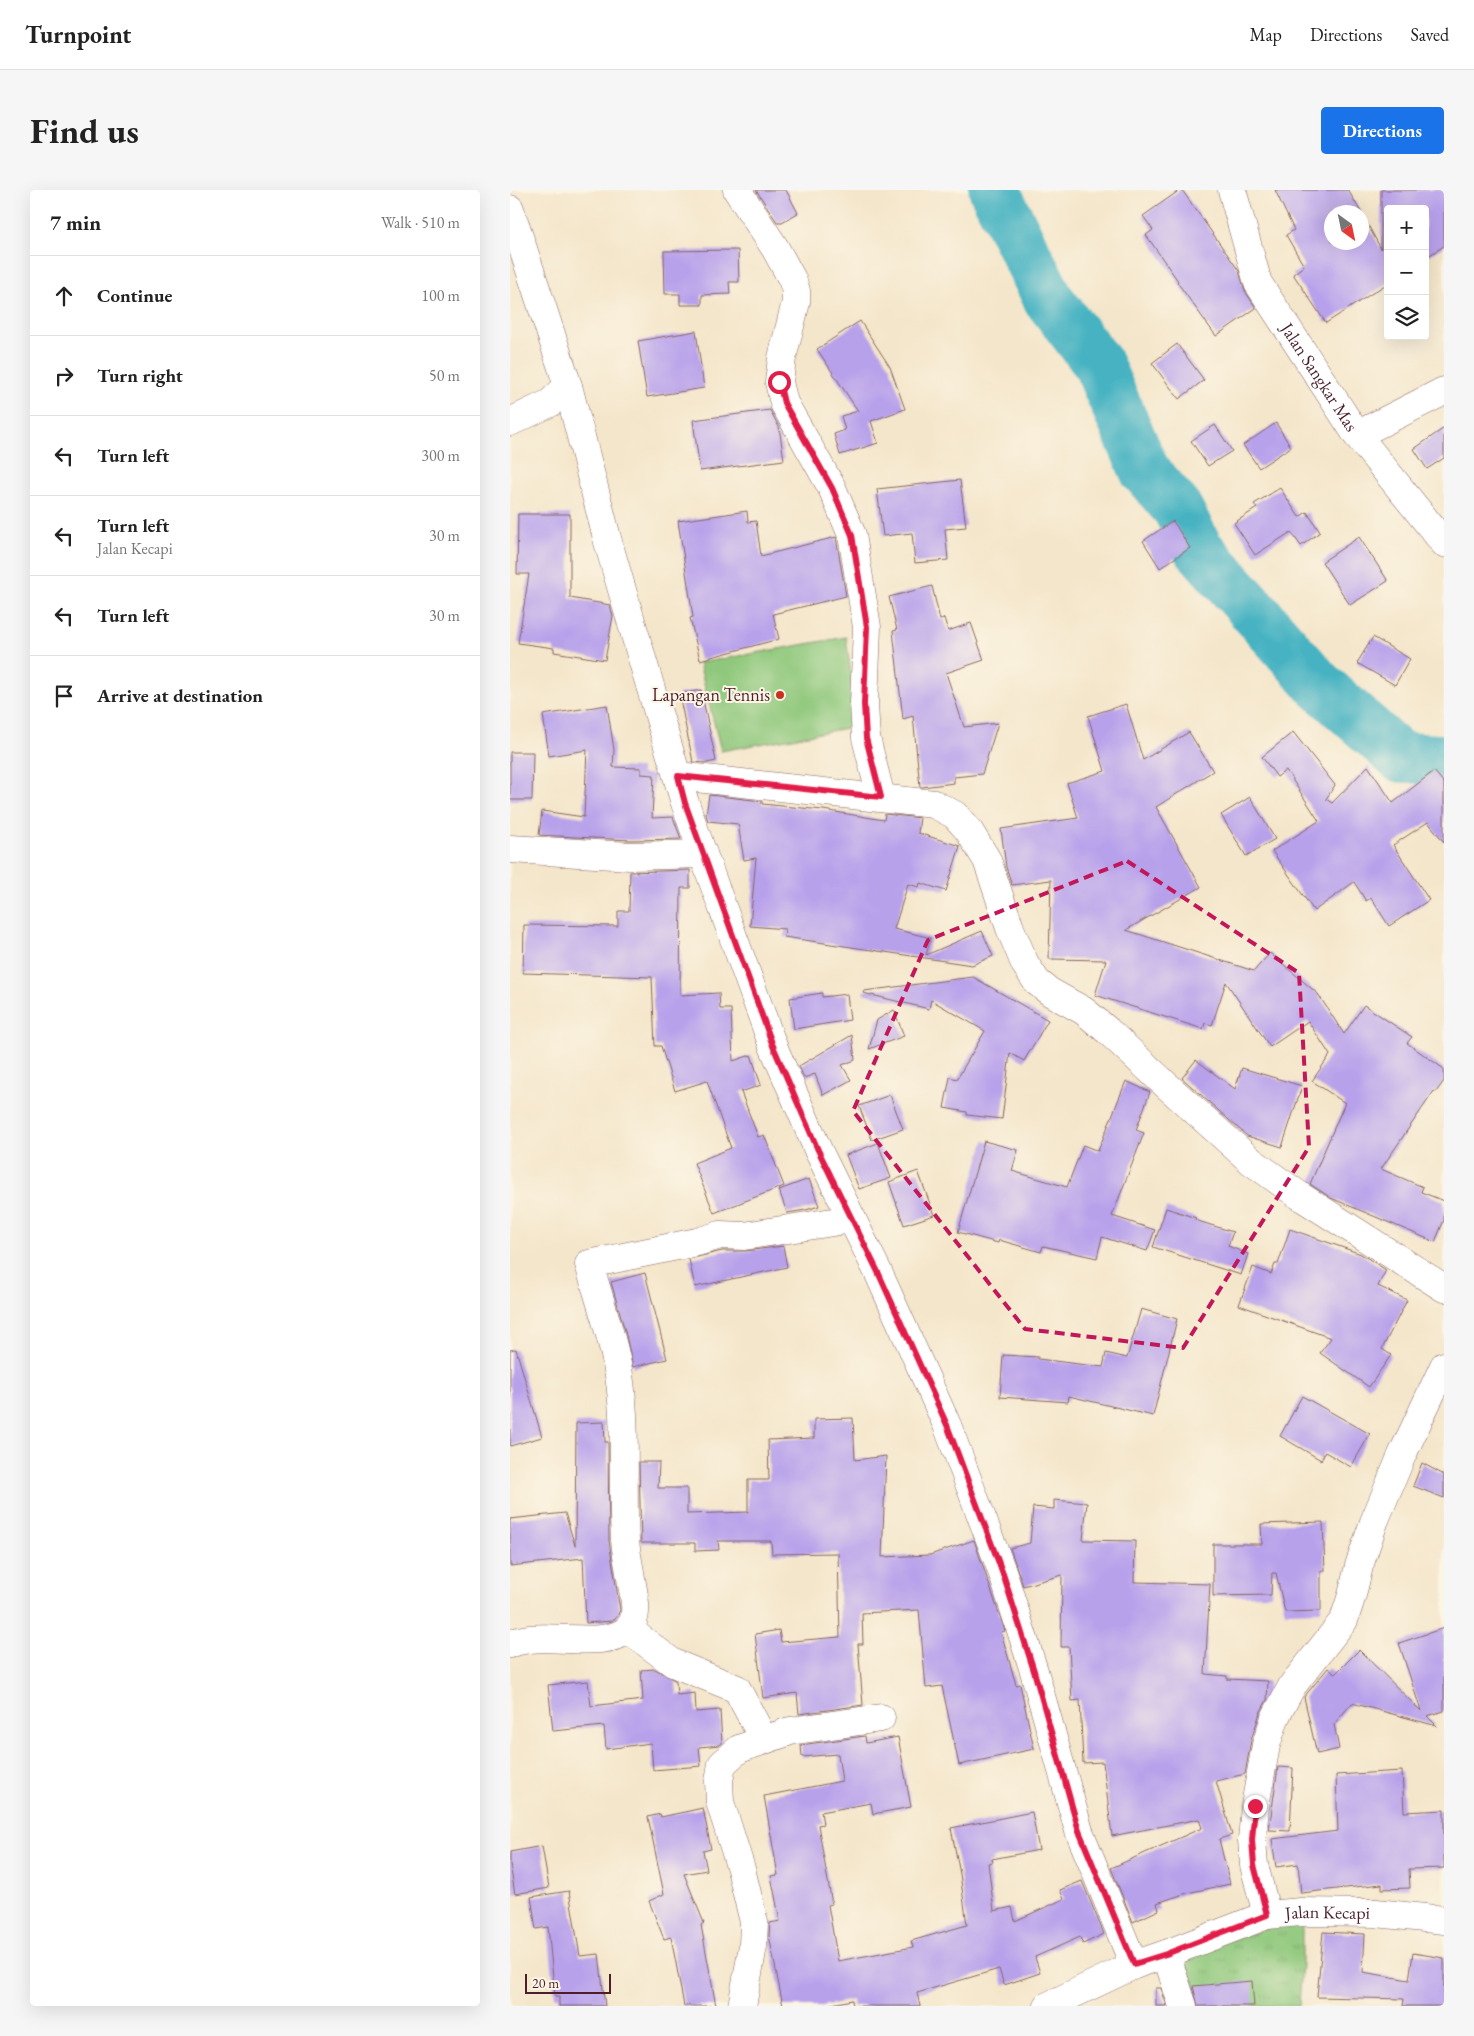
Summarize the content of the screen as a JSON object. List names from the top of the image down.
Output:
{
  "streets": {
    "street": ["Jalan Sangkar Mas", "Jalan Kecapi"]
  },
  "places": ["Lapangan Tennis"],
  "scale_bar": "20 m",
  "north": "bottom right",
  "page": {
    "header": "Turnpoint",
    "nav": ["Map", "Directions", "Saved"],
    "buttons": "Directions",
    "title": "Find us",
    "heading": ["7 min", "Walk · 510 m"],
    "map_buttons": ["+", "−"],
    "list": [
      ["Continue", "100 m"],
      ["Turn right", "50 m"],
      ["Turn left", "300 m"],
      ["Turn left", "Jalan Kecapi", "30 m"],
      ["Turn left", "30 m"],
      "Arrive at destination"
    ],
    "scale": "20 m"
  }
}
